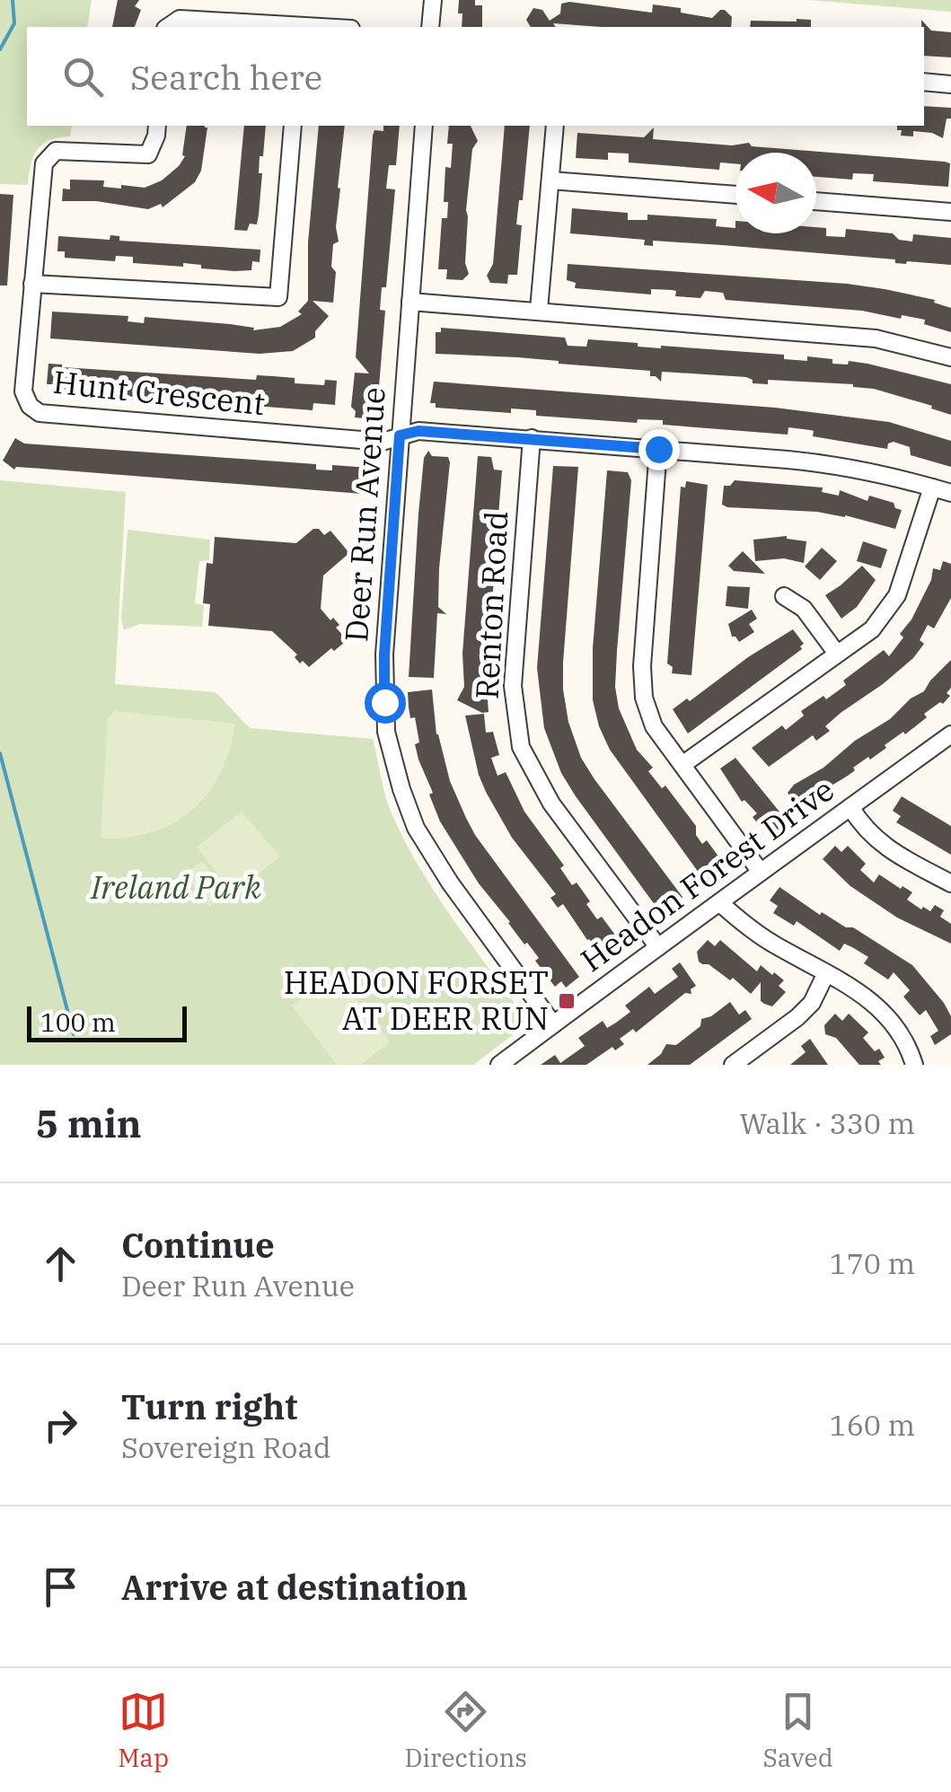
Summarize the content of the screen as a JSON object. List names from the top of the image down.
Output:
{
  "streets": {
    "street": [
      "Hunt Crescent",
      "Deer Run Avenue",
      "Renton Road",
      "Headon Forest Drive"
    ]
  },
  "crossings": [
    ["Hunt Crescent", "Deer Run Avenue"],
    ["Hunt Crescent", "Renton Road"],
    ["Deer Run Avenue", "Headon Forest Drive"],
    ["Renton Road", "Headon Forest Drive"]
  ],
  "parks": ["Ireland Park"],
  "places": {
    "transit": ["HEADON FORSET AT DEER RUN"]
  },
  "scale_bar": "100 m",
  "north": "left",
  "page": {
    "search": "Search here",
    "scale": "100 m",
    "heading": ["5 min", "Walk · 330 m"],
    "list": [
      ["Continue", "Deer Run Avenue", "170 m"],
      ["Turn right", "Sovereign Road", "160 m"],
      "Arrive at destination"
    ],
    "nav": ["Map", "Directions", "Saved"]
  }
}
